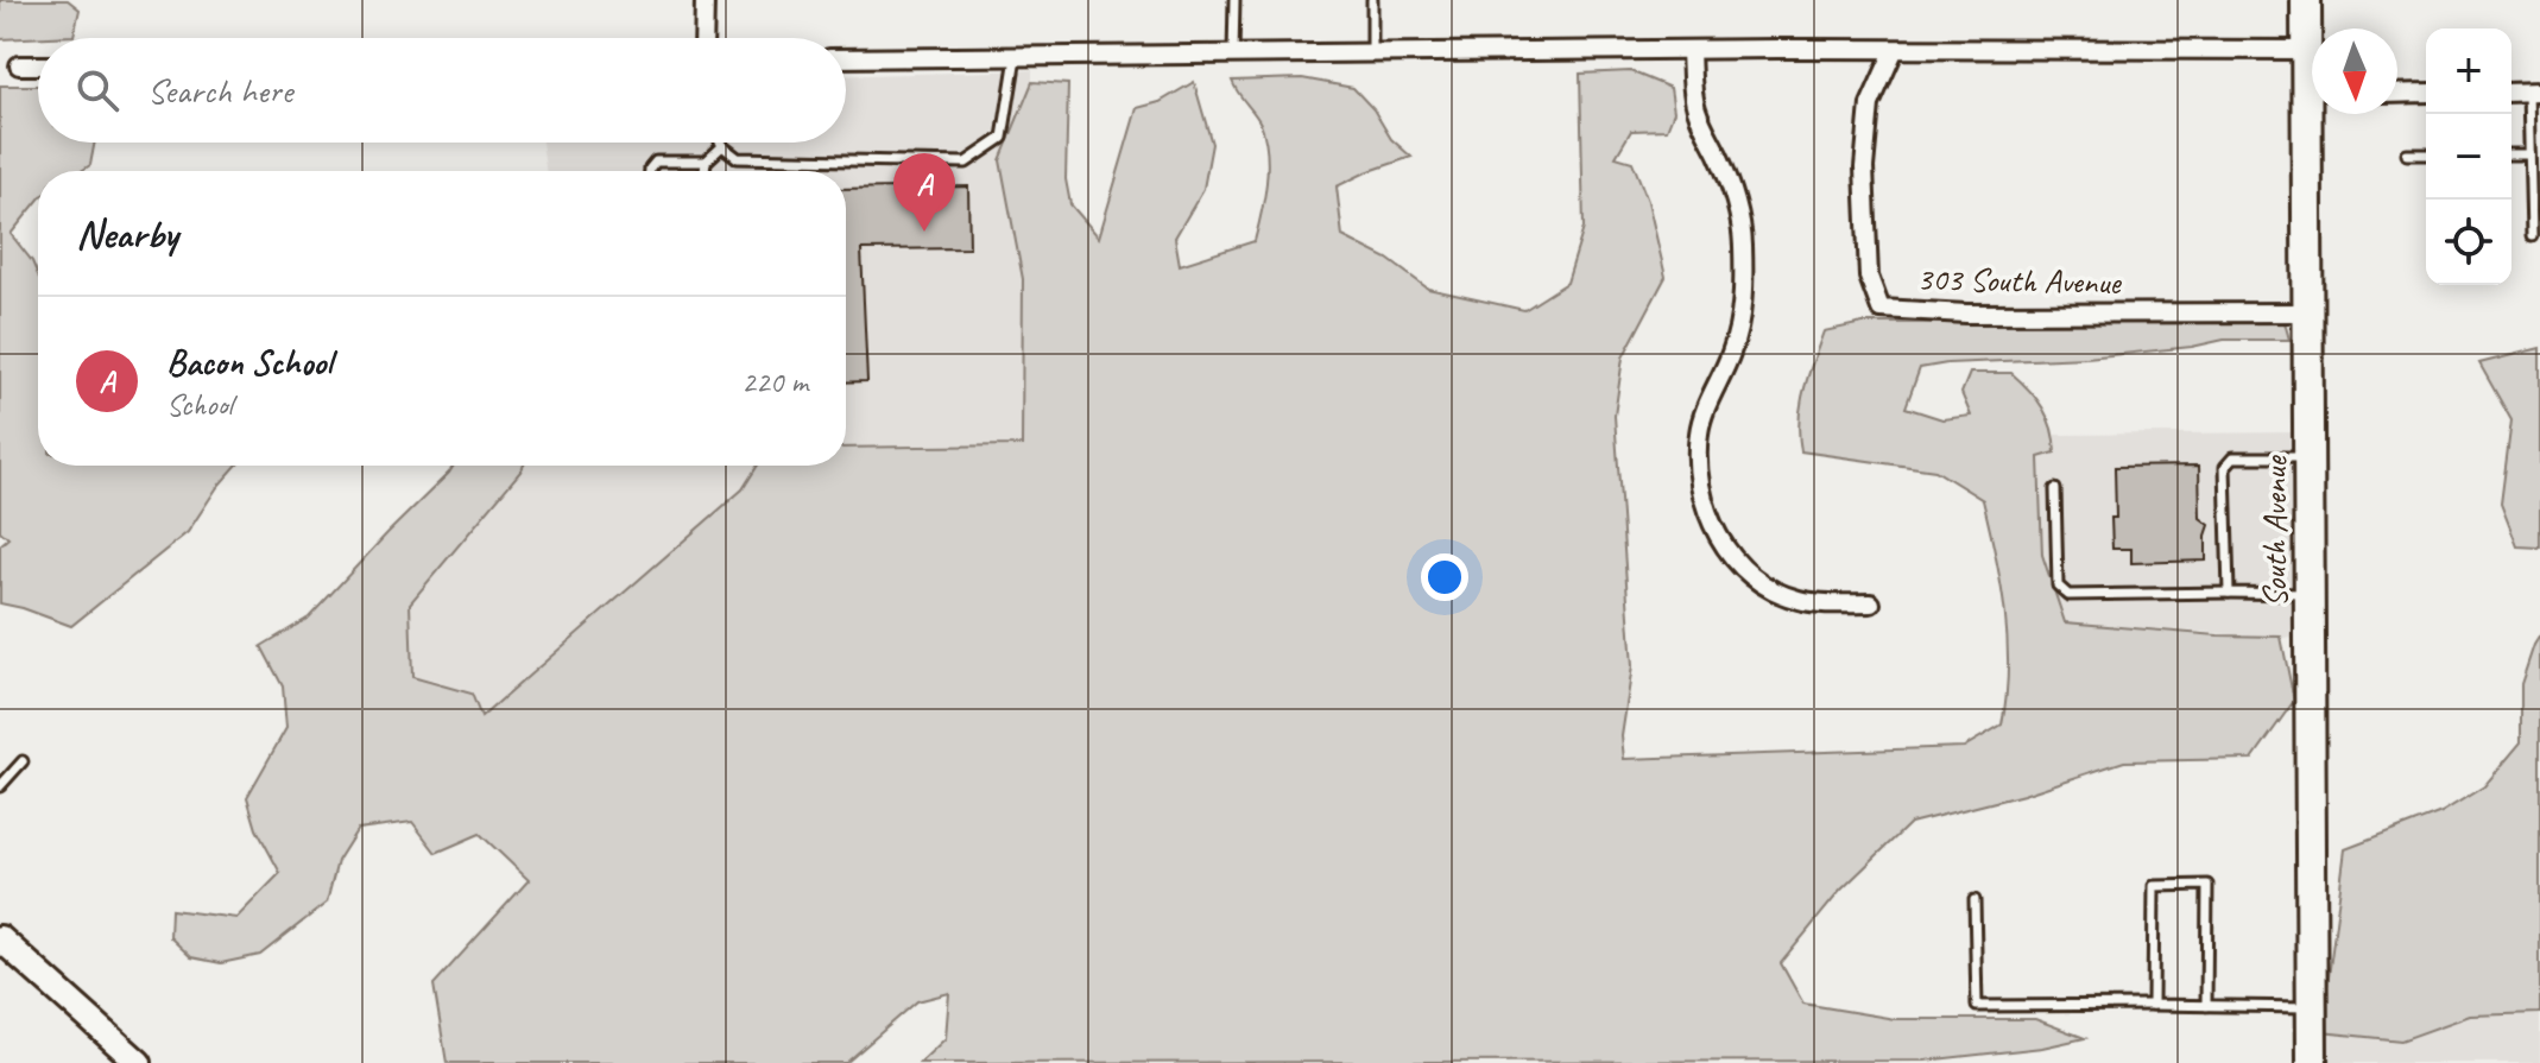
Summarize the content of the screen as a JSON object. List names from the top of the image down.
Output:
{
  "streets": {
    "main road": ["South Avenue"],
    "street": ["303 South Avenue"]
  },
  "crossings": [
    ["303 South Avenue", "South Avenue"]
  ],
  "north": "bottom",
  "page": {
    "map_buttons": ["+", "−"],
    "search": "Search here",
    "pins": "A",
    "heading": "Nearby",
    "list": [
      {
        "mark": "A",
        "name": "Bacon School",
        "note": "School",
        "value": "220 m"
      }
    ]
  }
}
